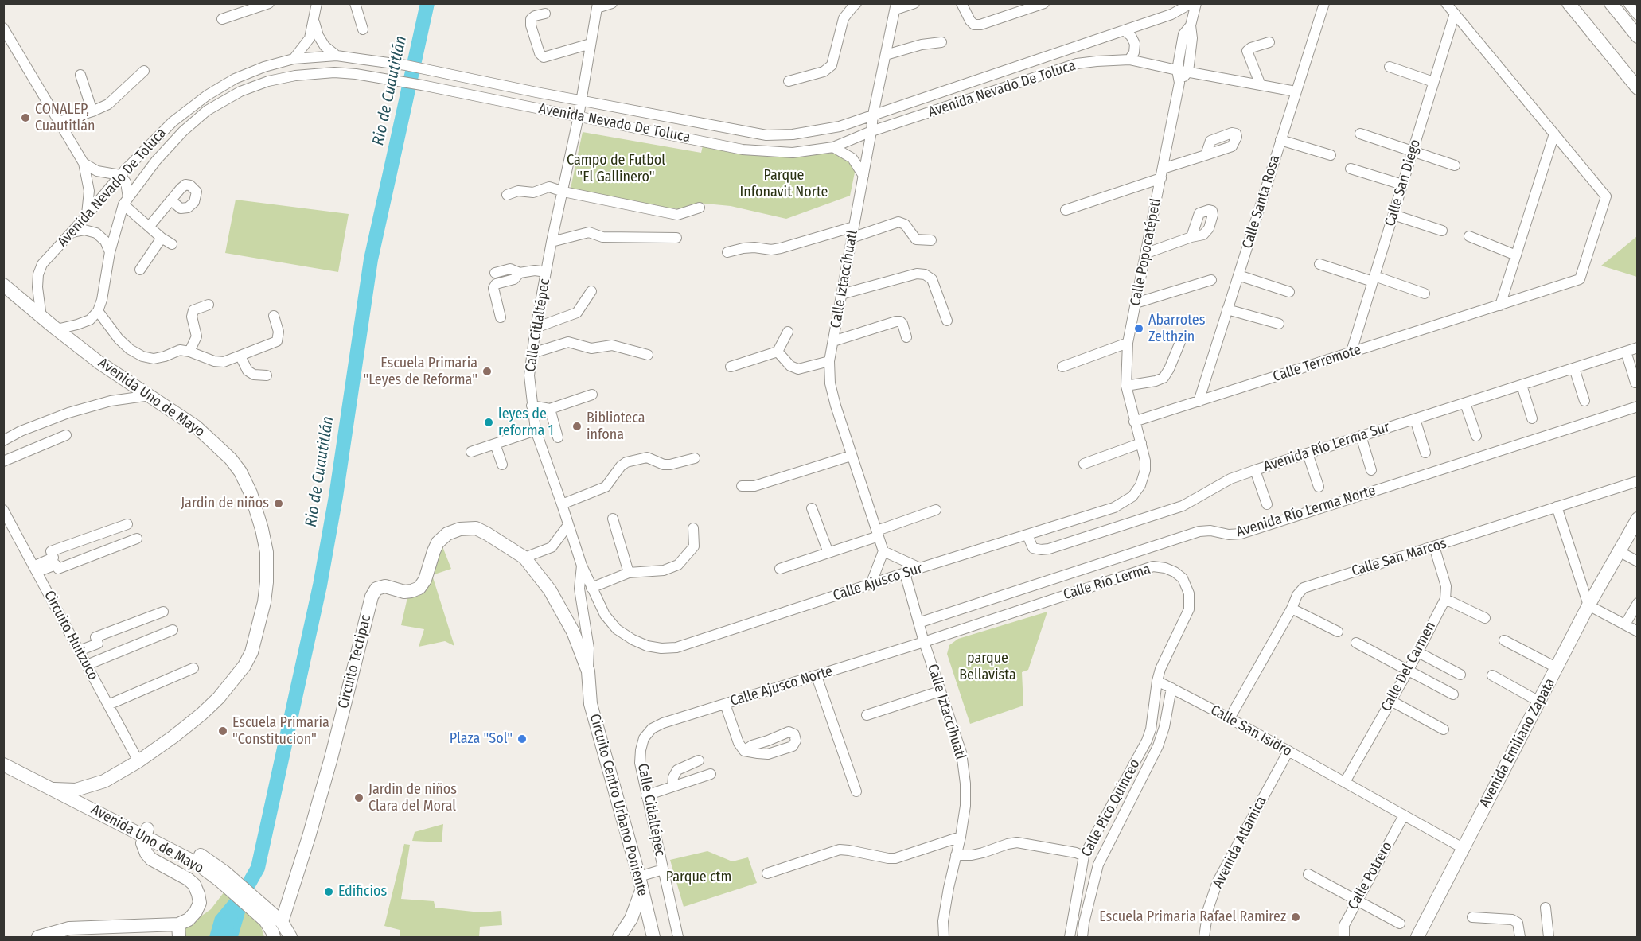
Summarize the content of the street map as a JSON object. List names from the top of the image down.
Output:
{
  "streets": {
    "street": [
      "Avenida Nevado De Toluca",
      "Calle San Diego",
      "Calle Santa Rosa",
      "Calle Popocatépetl",
      "Calle Iztaccíhuatl",
      "Calle Citlaltépec",
      "Calle Terremote",
      "Avenida Uno de Mayo",
      "Avenida Río Lerma Sur",
      "Avenida Río Lerma Norte",
      "Calle San Marcos",
      "Calle Ajusco Sur",
      "Calle Río Lerma",
      "Circuito Huitzuco",
      "Circuito Tectipac",
      "Calle Del Carmen",
      "Calle Ajusco Norte",
      "Calle San Isidro",
      "Avenida Emiliano Zapata",
      "Circuito Centro Urbano Poniente",
      "Calle Pico Quinceo",
      "Avenida Atlamica",
      "Calle Potrero"
    ]
  },
  "crossings": [
    ["Avenida Nevado De Toluca", "Calle Santa Rosa"],
    ["Avenida Nevado De Toluca", "Calle Popocatépetl"],
    ["Avenida Nevado De Toluca", "Calle Iztaccíhuatl"],
    ["Avenida Nevado De Toluca", "Calle Citlaltépec"],
    ["Avenida Nevado De Toluca", "Avenida Uno de Mayo"],
    ["Calle San Diego", "Calle Terremote"],
    ["Calle Santa Rosa", "Calle Terremote"],
    ["Calle Popocatépetl", "Calle Terremote"],
    ["Calle Popocatépetl", "Calle Ajusco Sur"],
    ["Calle Iztaccíhuatl", "Avenida Río Lerma Norte"],
    ["Calle Iztaccíhuatl", "Calle Ajusco Sur"],
    ["Calle Iztaccíhuatl", "Calle Río Lerma"],
    ["Calle Iztaccíhuatl", "Calle Ajusco Norte"],
    ["Calle Citlaltépec", "Calle Ajusco Sur"],
    ["Calle Citlaltépec", "Calle Ajusco Norte"],
    ["Calle Citlaltépec", "Circuito Centro Urbano Poniente"],
    ["Calle Terremote", "Calle Ajusco Sur"],
    ["Avenida Uno de Mayo", "Circuito Huitzuco"],
    ["Avenida Río Lerma Sur", "Calle Ajusco Sur"],
    ["Calle San Marcos", "Calle San Isidro"],
    ["Calle Río Lerma", "Calle Ajusco Norte"],
    ["Calle Río Lerma", "Calle San Isidro"],
    ["Calle Río Lerma", "Calle Pico Quinceo"],
    ["Circuito Tectipac", "Circuito Centro Urbano Poniente"],
    ["Calle Del Carmen", "Calle San Isidro"],
    ["Calle San Isidro", "Calle Pico Quinceo"],
    ["Calle San Isidro", "Avenida Atlamica"]
  ],
  "water": ["Rio de Cuautitlán"],
  "parks": [
    "Campo de Futbol \"El Gallinero\"",
    "Parque Infonavit Norte",
    "parque Bellavista",
    "Parque ctm"
  ],
  "places": [
    "CONALEP, Cuautitlán",
    "Abarrotes Zelthzin",
    "Escuela Primaria \"Leyes de Reforma\"",
    "leyes de reforma 1",
    "Biblioteca infona",
    "Jardin de niños",
    "Escuela Primaria \"Constitucion\"",
    "Plaza \"Sol\"",
    "Jardin de niños Clara del Moral",
    "Edificios",
    "Escuela Primaria Rafael Ramirez"
  ]
}
